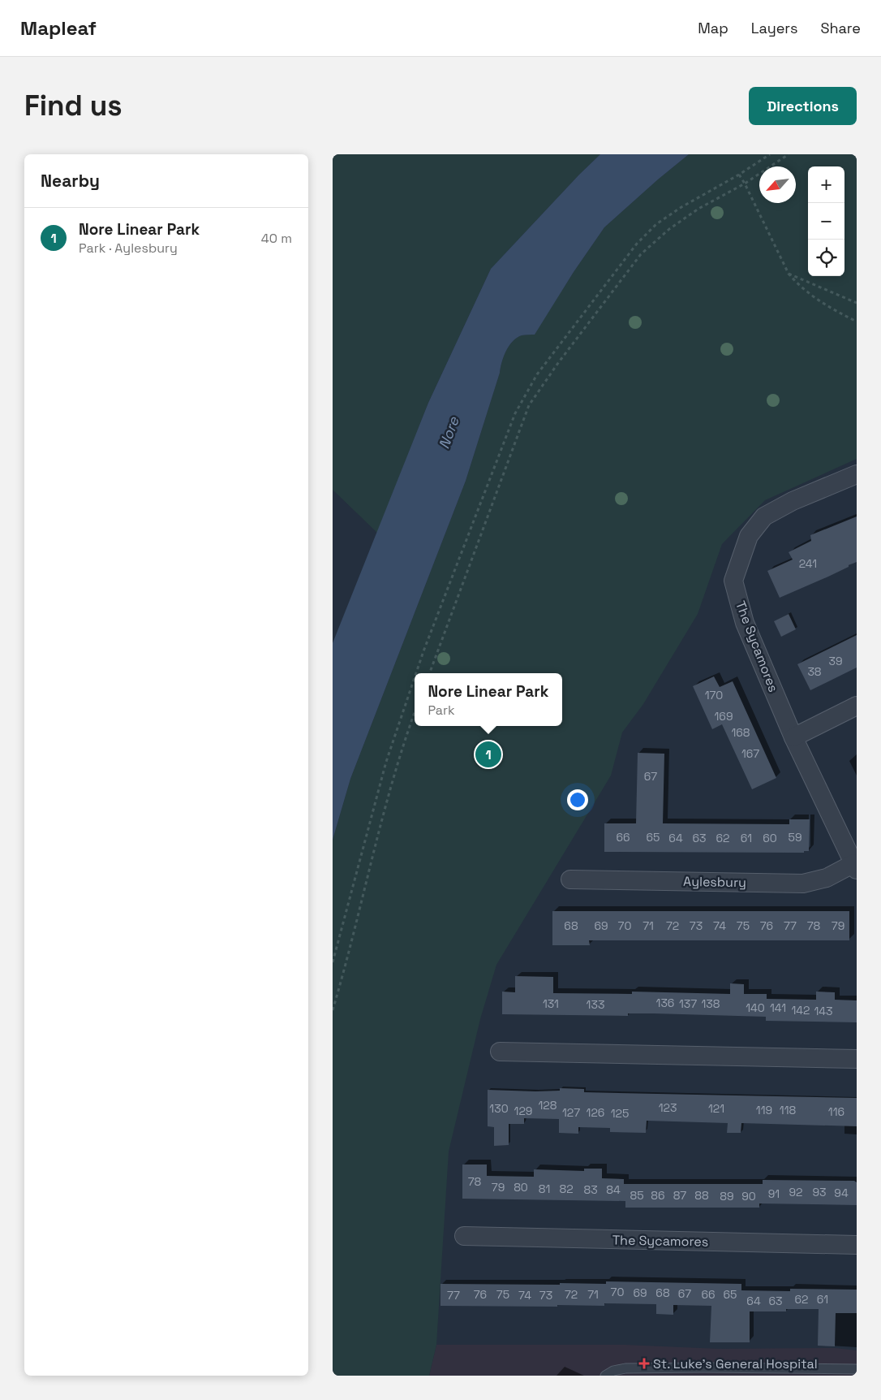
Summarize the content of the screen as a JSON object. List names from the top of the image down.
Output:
{
  "streets": {
    "street": ["The Sycamores", "Aylesbury"]
  },
  "crossings": [
    ["The Sycamores", "Aylesbury"]
  ],
  "water": ["Nore"],
  "places": {
    "health": ["St. Luke's General Hospital"]
  },
  "house_numbers": [
    "241",
    "39",
    "38",
    "170",
    "169",
    "168",
    "167",
    "67",
    "66",
    "65",
    "59",
    "64",
    "63",
    "62",
    "61",
    "60",
    "68",
    "69",
    "70",
    "71",
    "72",
    "73",
    "74",
    "75",
    "76",
    "77",
    "78",
    "79",
    "136",
    "131",
    "137",
    "138",
    "133",
    "140",
    "141",
    "142",
    "143",
    "128",
    "123",
    "130",
    "121",
    "119",
    "118",
    "129",
    "116",
    "127",
    "126",
    "125",
    "78",
    "79",
    "80",
    "81",
    "82",
    "83",
    "84",
    "92",
    "93",
    "94",
    "91",
    "85",
    "86",
    "87",
    "88",
    "89",
    "90",
    "70",
    "69",
    "68",
    "67",
    "76",
    "75",
    "72",
    "71",
    "66",
    "65",
    "77",
    "74",
    "73",
    "62",
    "61",
    "64",
    "63"
  ],
  "north": "bottom left",
  "page": {
    "header": "Mapleaf",
    "nav": ["Map", "Layers", "Share"],
    "buttons": "Directions",
    "title": "Find us",
    "heading": "Nearby",
    "map_buttons": ["+", "−"],
    "list": [
      {
        "mark": "1",
        "name": "Nore Linear Park",
        "note": "Park · Aylesbury",
        "value": "40 m"
      }
    ],
    "popup": ["Nore Linear Park", "Park"],
    "pins": "1"
  }
}
